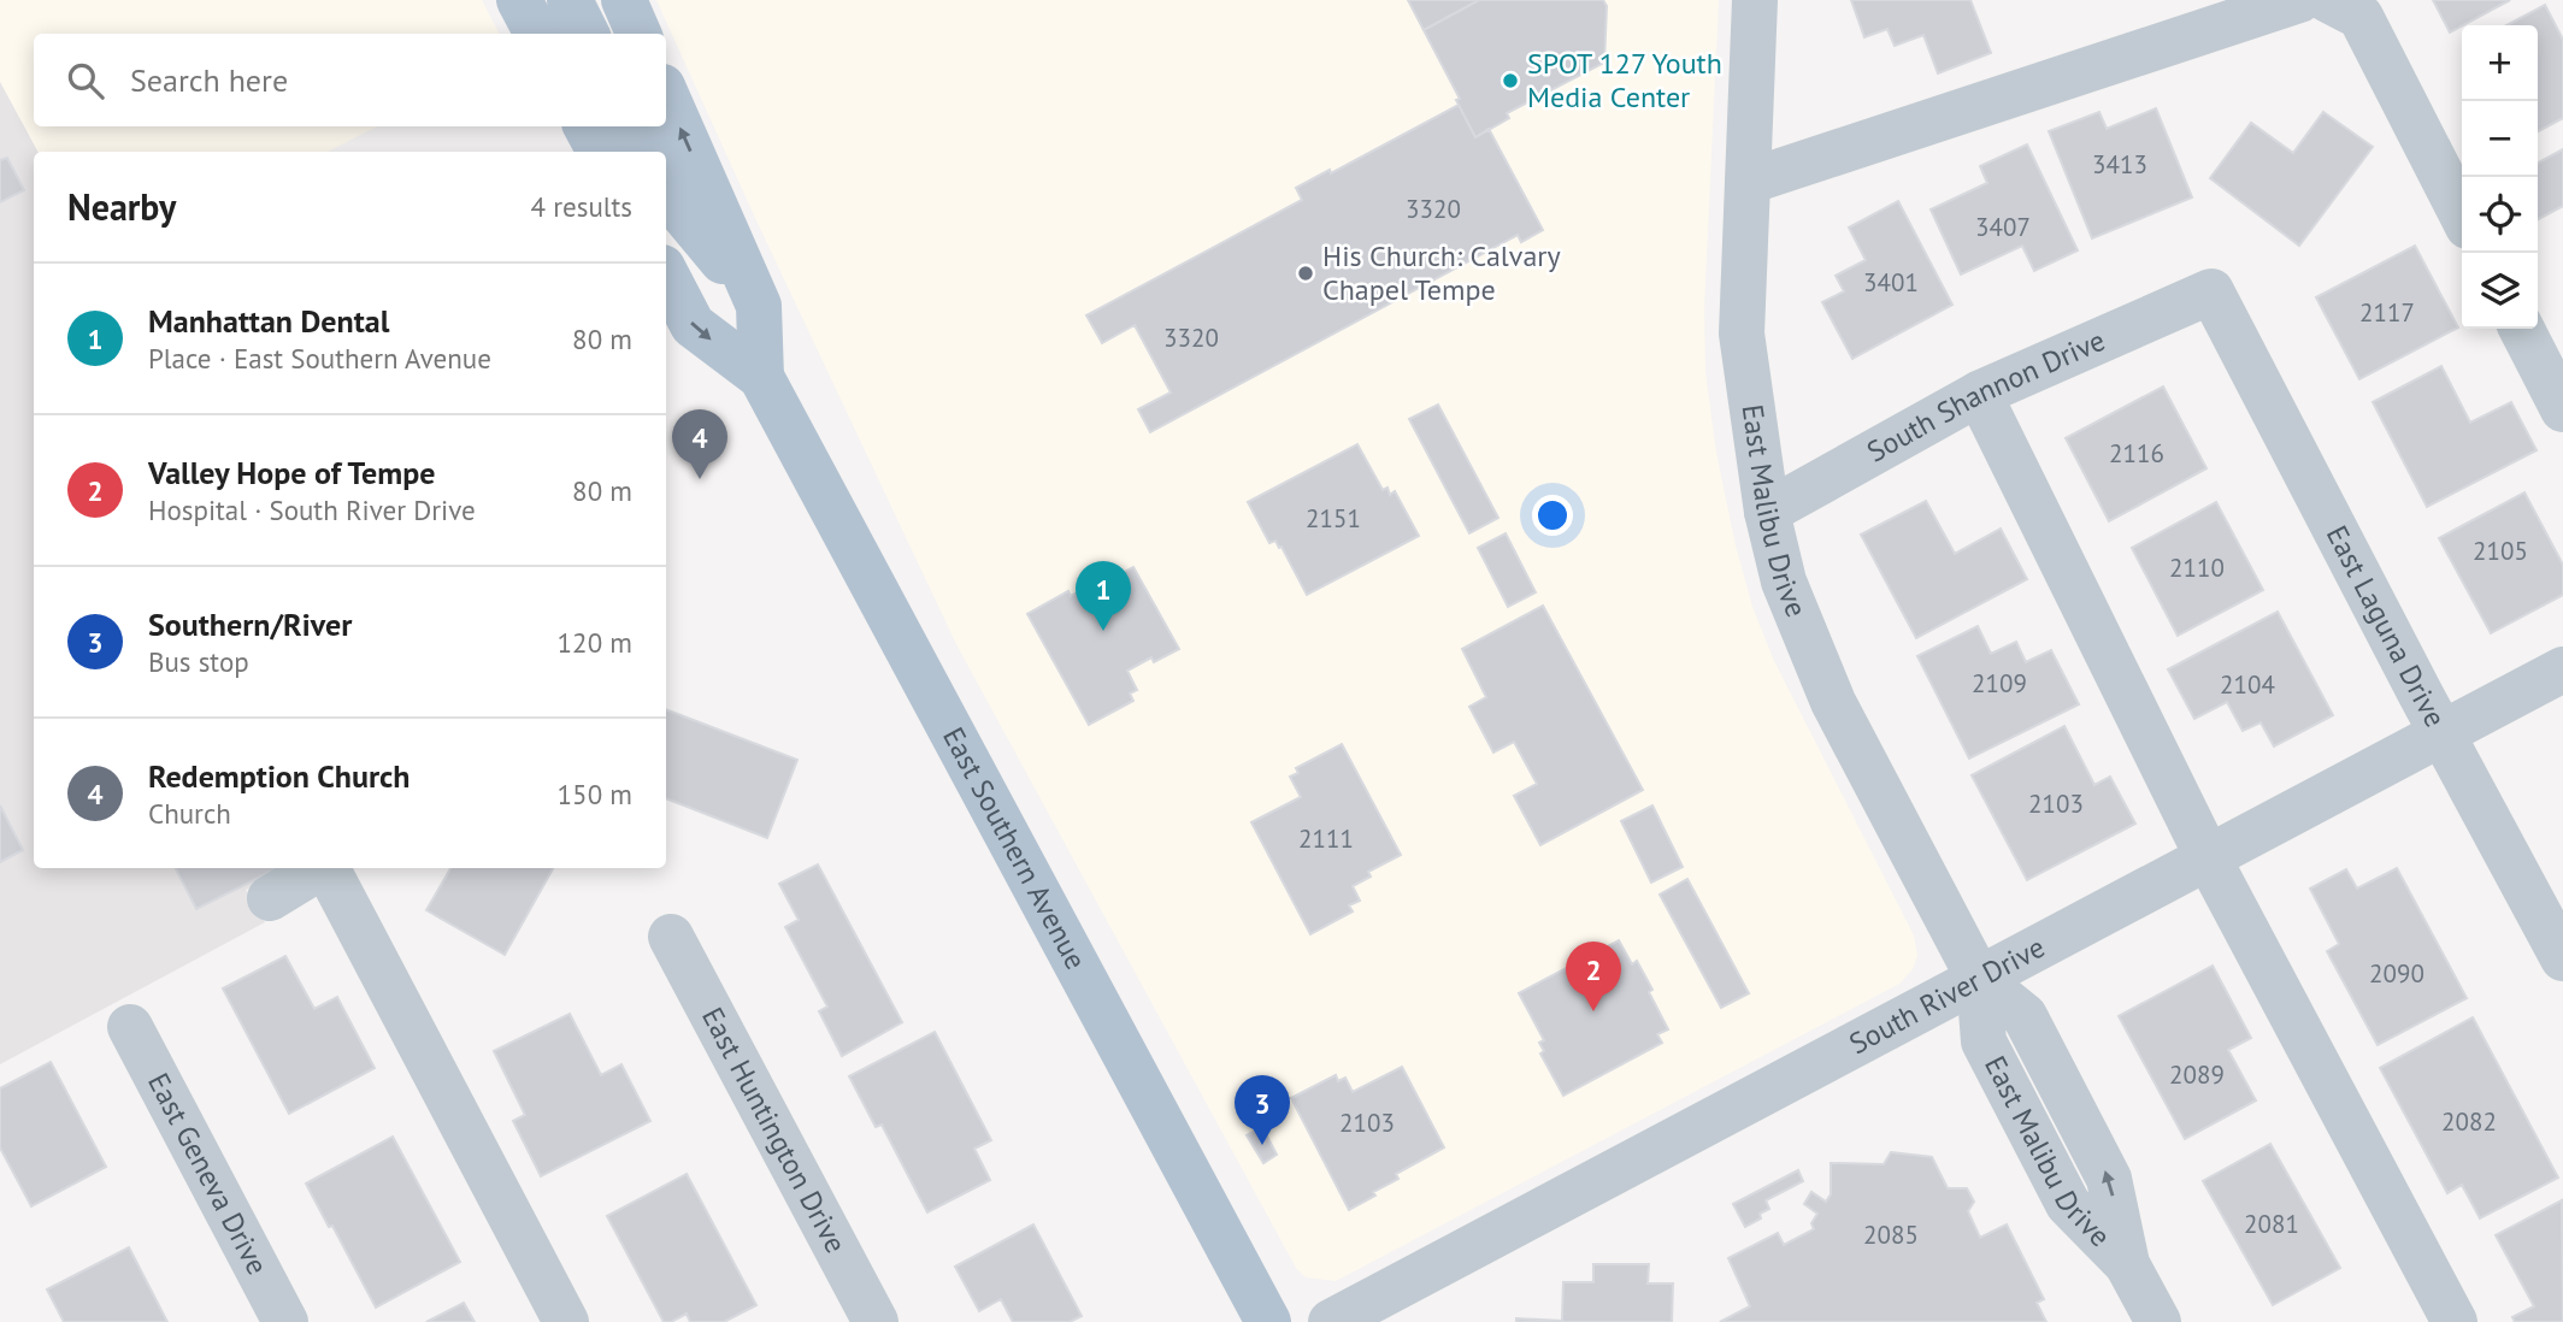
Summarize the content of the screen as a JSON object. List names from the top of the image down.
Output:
{
  "streets": {
    "main road": ["East Southern Avenue"],
    "street": [
      "South Shannon Drive",
      "East Malibu Drive",
      "East Laguna Drive",
      "South River Drive",
      "East Huntington Drive",
      "East Geneva Drive"
    ]
  },
  "crossings": [
    ["South Shannon Drive", "East Malibu Drive"],
    ["South Shannon Drive", "East Laguna Drive"],
    ["East Malibu Drive", "South River Drive"],
    ["East Laguna Drive", "South River Drive"]
  ],
  "places": ["SPOT 127 Youth Media Center", "His Church: Calvary Chapel Tempe"],
  "house_numbers": [
    "3413",
    "3320",
    "3407",
    "3401",
    "2117",
    "3320",
    "2116",
    "2151",
    "2105",
    "2110",
    "2109",
    "2104",
    "2103",
    "2111",
    "2090",
    "2089",
    "2082",
    "2103",
    "2081",
    "2085"
  ],
  "page": {
    "map_buttons": ["+", "−"],
    "search": "Search here",
    "heading": ["Nearby", "4 results"],
    "list": [
      {
        "mark": "1",
        "name": "Manhattan Dental",
        "note": "Place · East Southern Avenue",
        "value": "80 m"
      },
      {
        "mark": "2",
        "name": "Valley Hope of Tempe",
        "note": "Hospital · South River Drive",
        "value": "80 m"
      },
      {
        "mark": "3",
        "name": "Southern/River",
        "note": "Bus stop",
        "value": "120 m"
      },
      {
        "mark": "4",
        "name": "Redemption Church",
        "note": "Church",
        "value": "150 m"
      }
    ],
    "pins": [
      "4",
      "1",
      "2",
      "3"
    ]
  }
}
